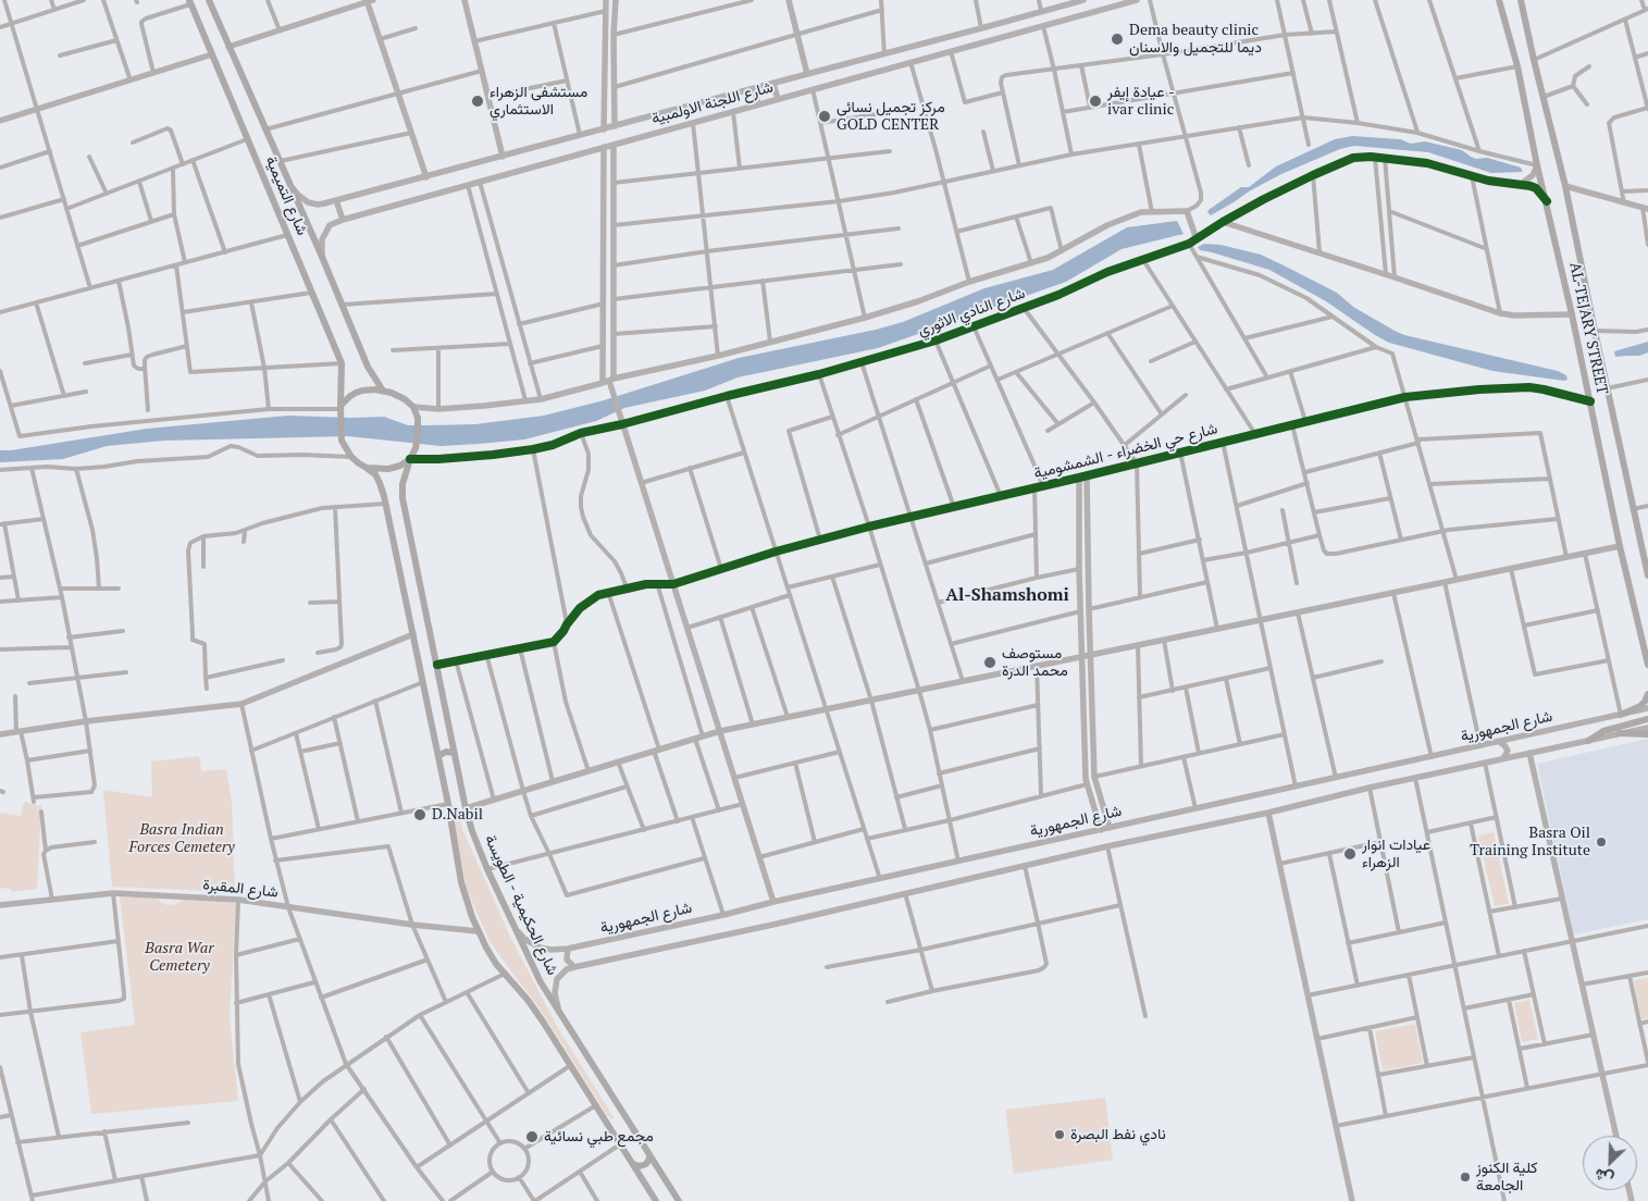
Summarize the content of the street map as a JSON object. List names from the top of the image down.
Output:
{
  "streets": {
    "main road": ["شارع التميمية", "AL-TEJARY STREET", "شارع الحكيمية - الطويسة"],
    "street": [
      "شارع اللجنة الاولمبية",
      "شارع النادي الاثوري",
      "شارع حي الخضراء - الشمشومية",
      "شارع الجمهورية",
      "شارع المقبرة"
    ]
  },
  "crossings": [
    ["شارع اللجنة الاولمبية", "شارع التميمية"],
    ["شارع التميمية", "شارع النادي الاثوري"],
    ["شارع التميمية", "شارع الحكيمية - الطويسة"],
    ["شارع النادي الاثوري", "AL-TEJARY STREET"],
    ["شارع النادي الاثوري", "شارع الحكيمية - الطويسة"],
    ["AL-TEJARY STREET", "شارع حي الخضراء - الشمشومية"],
    ["شارع الجمهورية", "شارع الحكيمية - الطويسة"]
  ],
  "districts": ["Al-Shamshomi"],
  "parks": ["Basra Indian Forces Cemetery", "Basra War Cemetery"],
  "places": [
    "Dema beauty clinic ديما للتجميل والاسنان",
    "مستشفى الزهراء الاستثماري",
    "عيادة إيفر - ivar clinic",
    "مركز تجميل نسائي GOLD CENTER",
    "مستوصف محمد الدرة",
    "D.Nabil",
    "Basra Oil Training Institute",
    "عيادات انوار الزهراء",
    "نادي نفط البصرة",
    "مجمع طبي نسائية",
    "كلية الكنوز الجامعة"
  ],
  "north": "bottom left"
}
